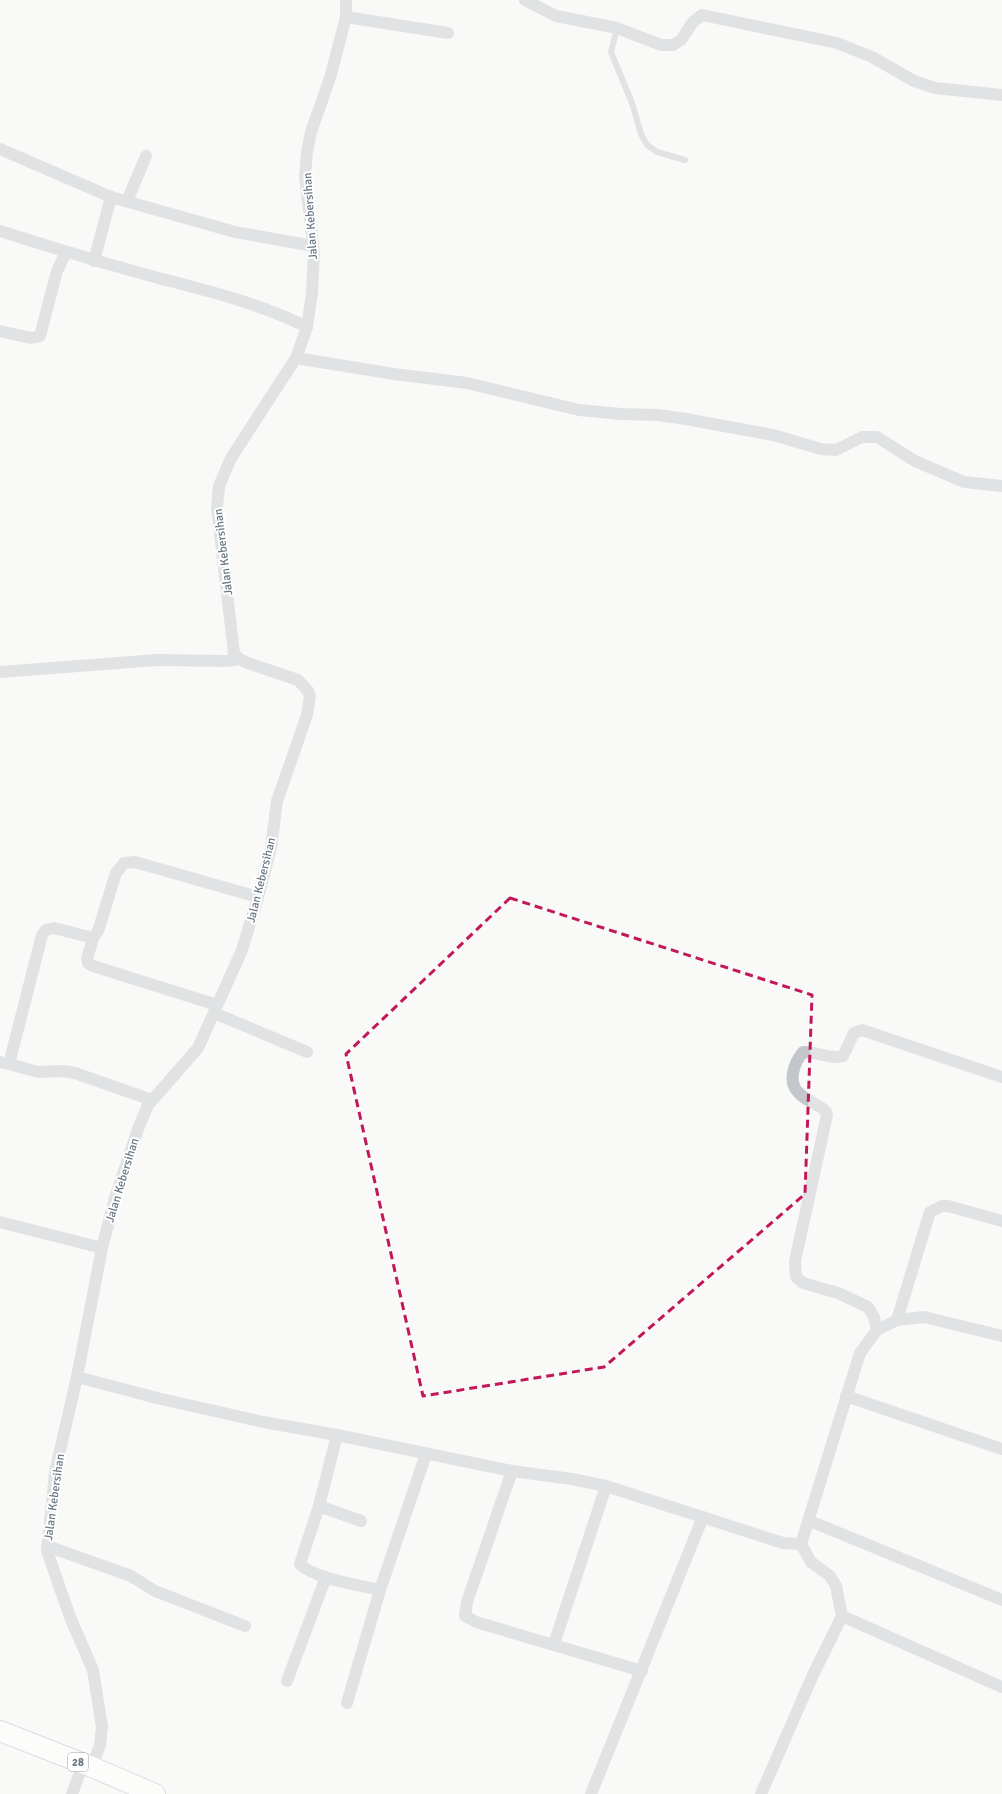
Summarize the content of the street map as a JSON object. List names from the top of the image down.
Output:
{
  "streets": {
    "highway": ["28"],
    "street": ["Jalan Kebersihan"]
  },
  "crossings": [
    ["Jalan Kebersihan", "28"]
  ]
}
